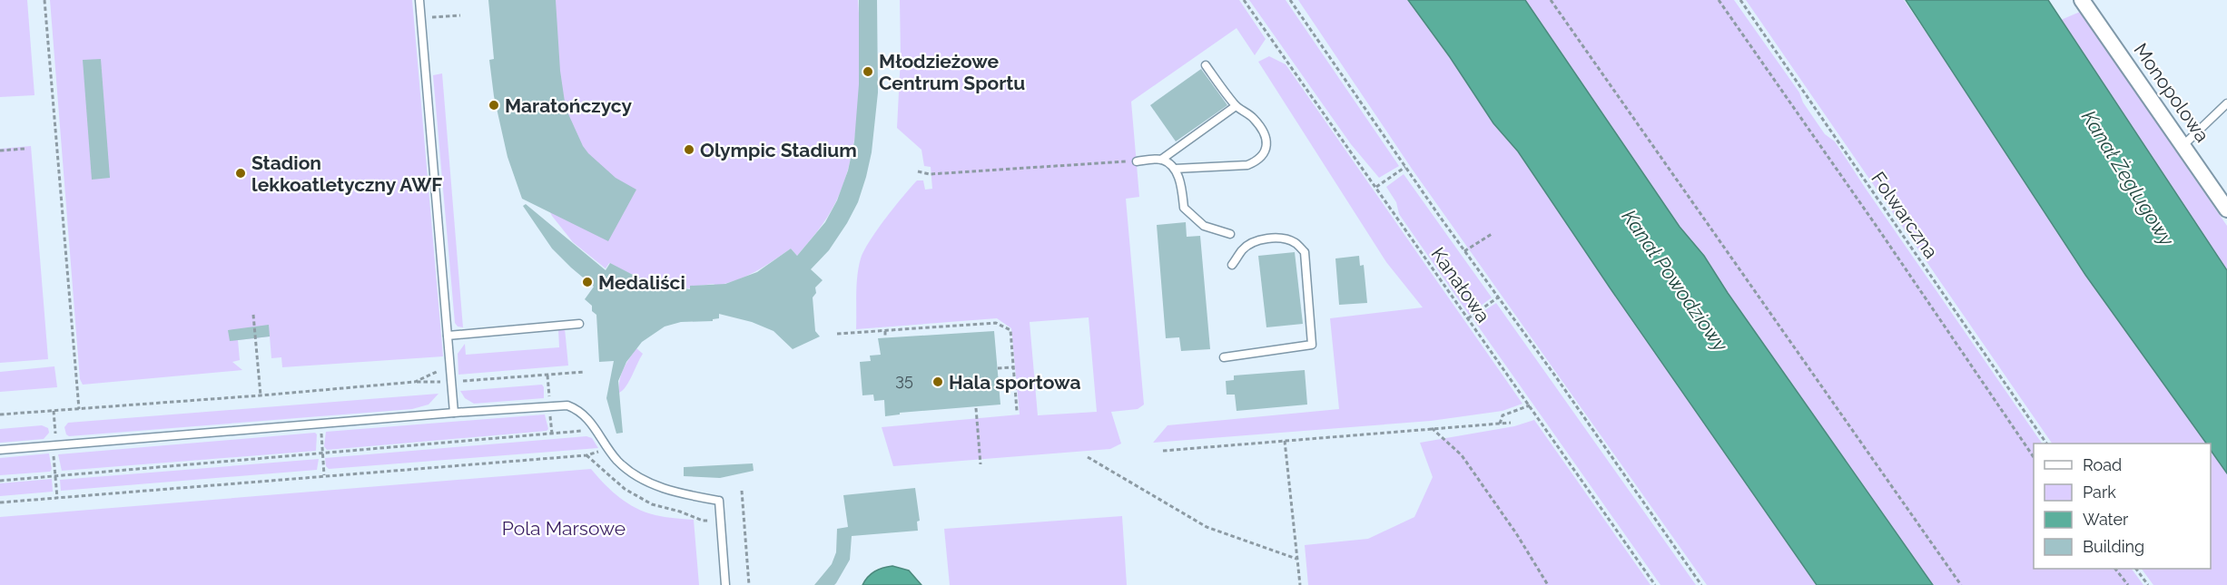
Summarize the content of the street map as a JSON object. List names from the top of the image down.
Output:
{
  "streets": {
    "street": ["Monopolowa"],
    "path": ["Folwarczna", "Kanałowa"]
  },
  "water": ["Kanał Żeglugowy", "Kanał Powodziowy"],
  "parks": ["Pola Marsowe"],
  "places": [
    "Młodzieżowe Centrum Sportu",
    "Maratończycy",
    "Olympic Stadium",
    "Stadion lekkoatletyczny AWF",
    "Medaliści",
    "Hala sportowa"
  ],
  "house_numbers": ["35"],
  "legend": [
    "Road",
    "Park",
    "Water",
    "Building"
  ]
}
